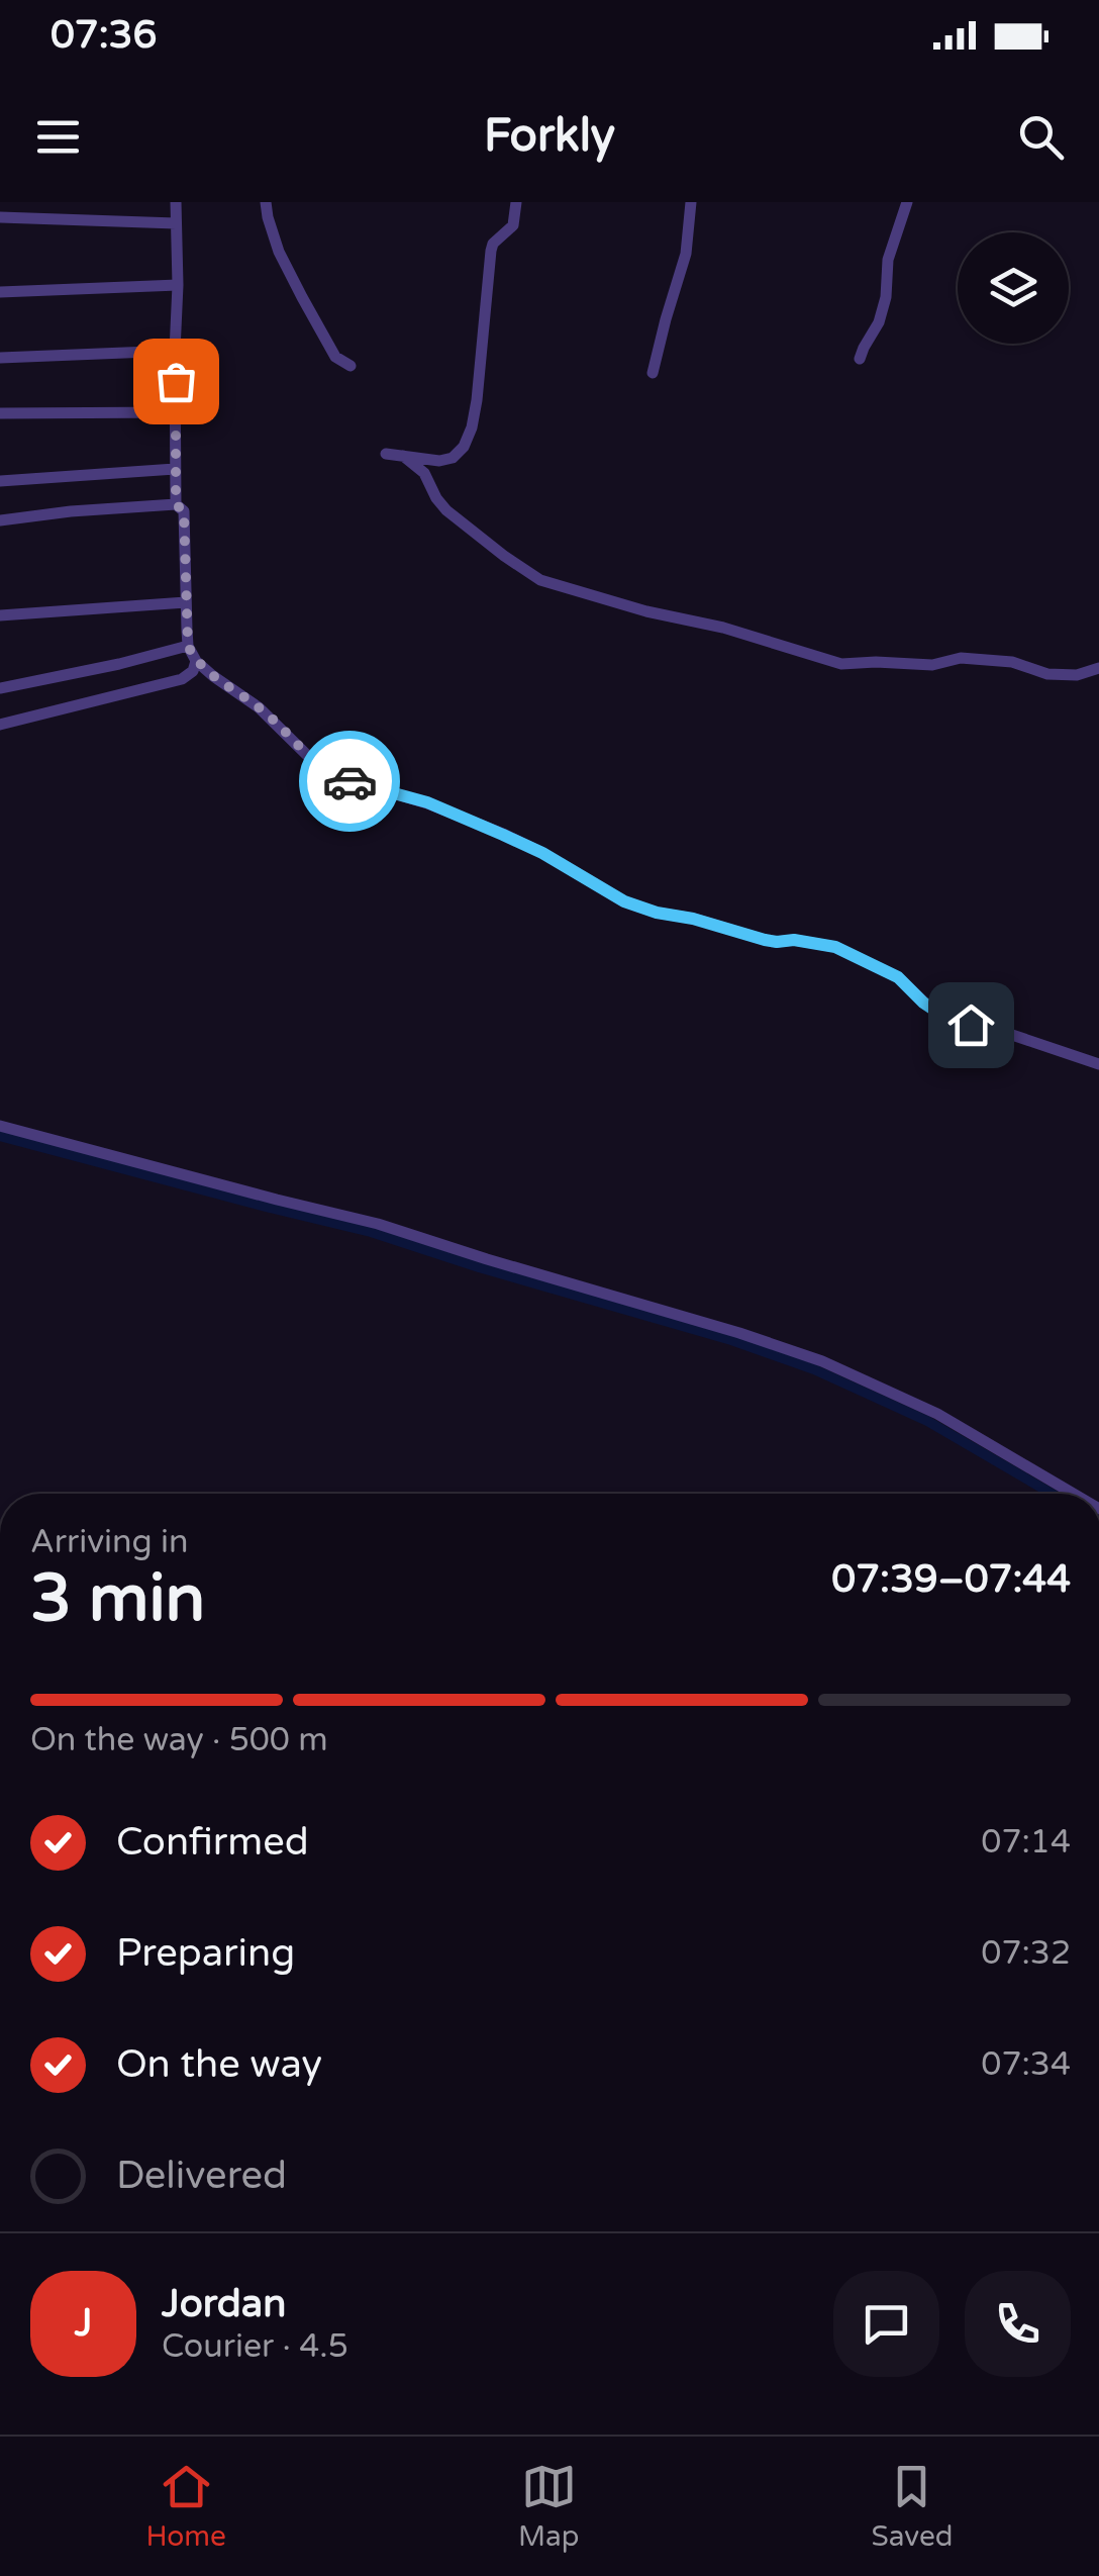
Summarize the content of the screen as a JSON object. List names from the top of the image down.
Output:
{
  "page": {
    "status": "07:36",
    "header": "Forkly",
    "heading": ["3 min", "Arriving in", "07:39–07:44"],
    "panel": ["Jordan", "Courier · 4.5"],
    "bar": "On the way · 500 m",
    "list": [
      ["Confirmed", "07:14"],
      ["Preparing", "07:32"],
      ["On the way", "07:34"],
      "Delivered"
    ],
    "round": "J",
    "tabs": ["Home", "Map", "Saved"]
  }
}
